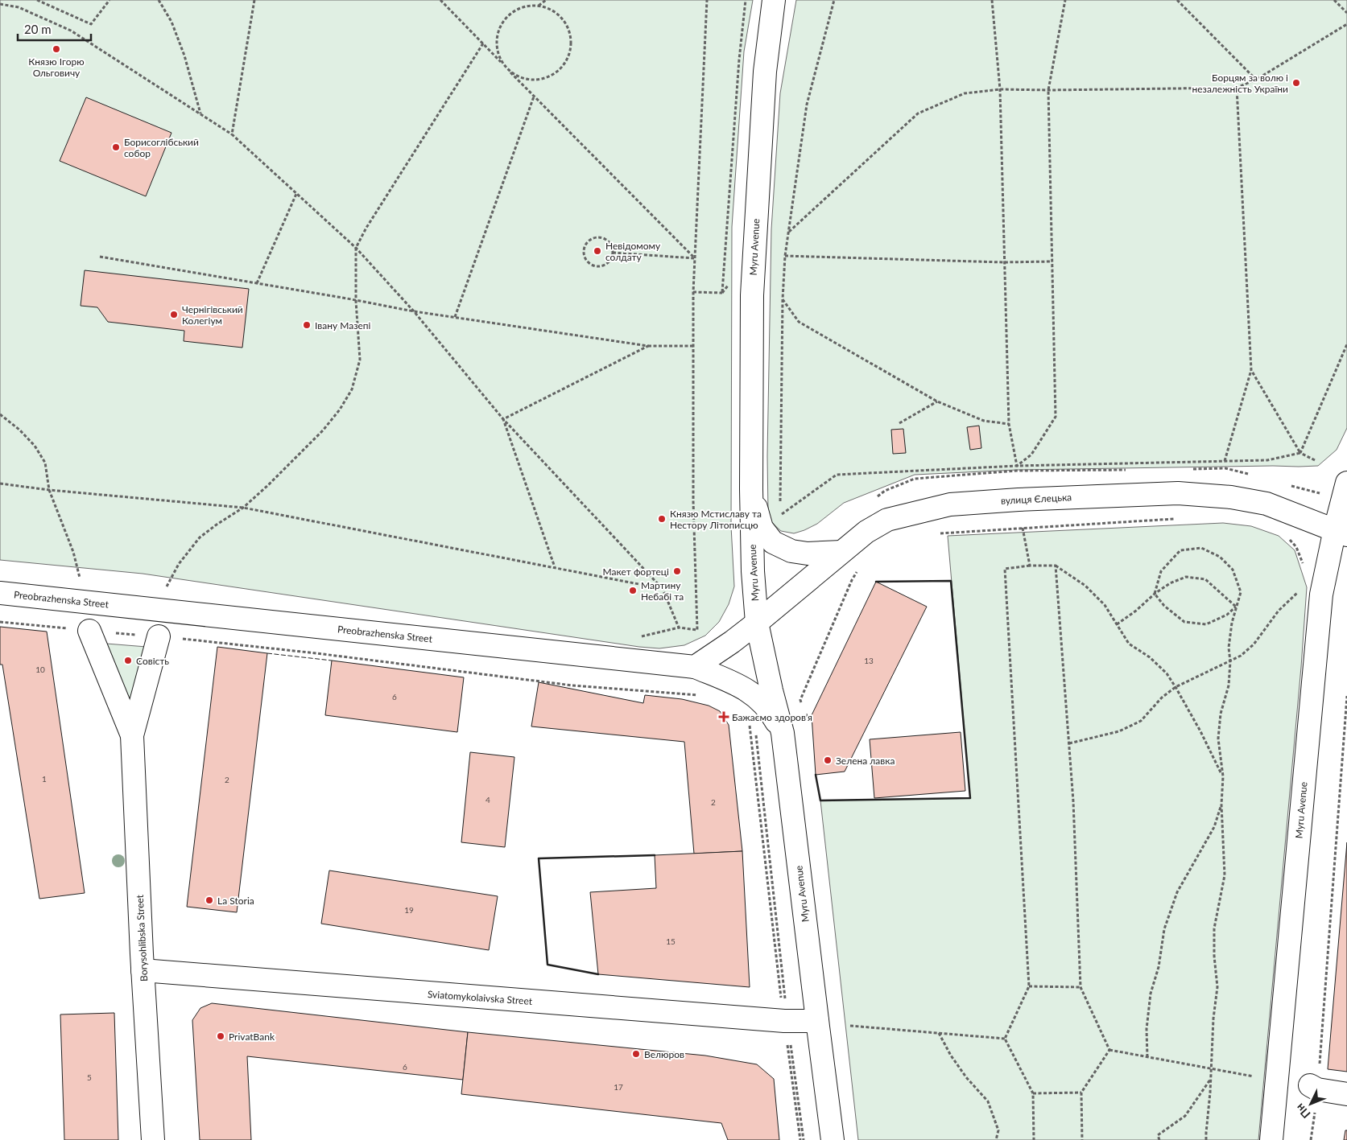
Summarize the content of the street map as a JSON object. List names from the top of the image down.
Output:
{
  "streets": {
    "main road": [
      "Myru Avenue",
      "вулиця Єлецька",
      "Preobrazhenska Street",
      "Borysohlibska Street",
      "Sviatomykolaivska Street"
    ]
  },
  "crossings": [
    ["Myru Avenue", "вулиця Єлецька"],
    ["Myru Avenue", "Preobrazhenska Street"],
    ["Myru Avenue", "Sviatomykolaivska Street"],
    ["Borysohlibska Street", "Sviatomykolaivska Street"]
  ],
  "places": {
    "other": [
      "Князю Ігорю Ольговичу",
      "Борцям за волю і незалежність України",
      "Борисоглібський собор",
      "Невідомому солдату",
      "Чернігівський Колегіум",
      "Івану Мазепі",
      "Князю Мстиславу та Нестору Літописцю",
      "Макет фортеці",
      "Мартину Небабі та",
      "Совість",
      "Зелена лавка",
      "La Storia",
      "PrivatBank",
      "Велюров"
    ],
    "health": ["Бажаємо здоров’я"]
  },
  "house_numbers": [
    "13",
    "10",
    "6",
    "1",
    "2",
    "4",
    "2",
    "19",
    "15",
    "6",
    "5",
    "17"
  ],
  "scale_bar": "20 m",
  "north": "bottom left"
}
